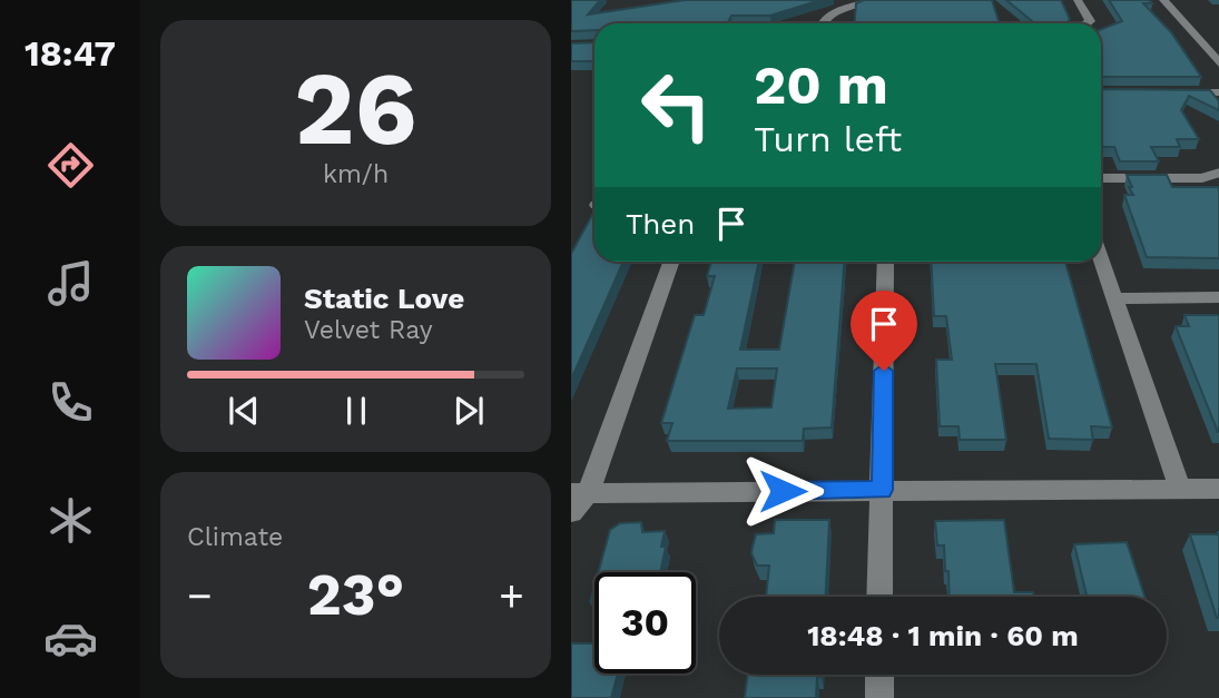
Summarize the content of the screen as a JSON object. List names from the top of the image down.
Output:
{
  "page": {
    "tabs": "18:47",
    "tile": [
      ["26", "km/h"],
      "Climate"
    ],
    "turn": ["20 m", "Turn left"],
    "then": "Then",
    "song": ["Static Love", "Velvet Ray"],
    "heat": ["−", "23°", "+"],
    "limit": "30",
    "trip": "18:48 · 1 min · 60 m"
  }
}
